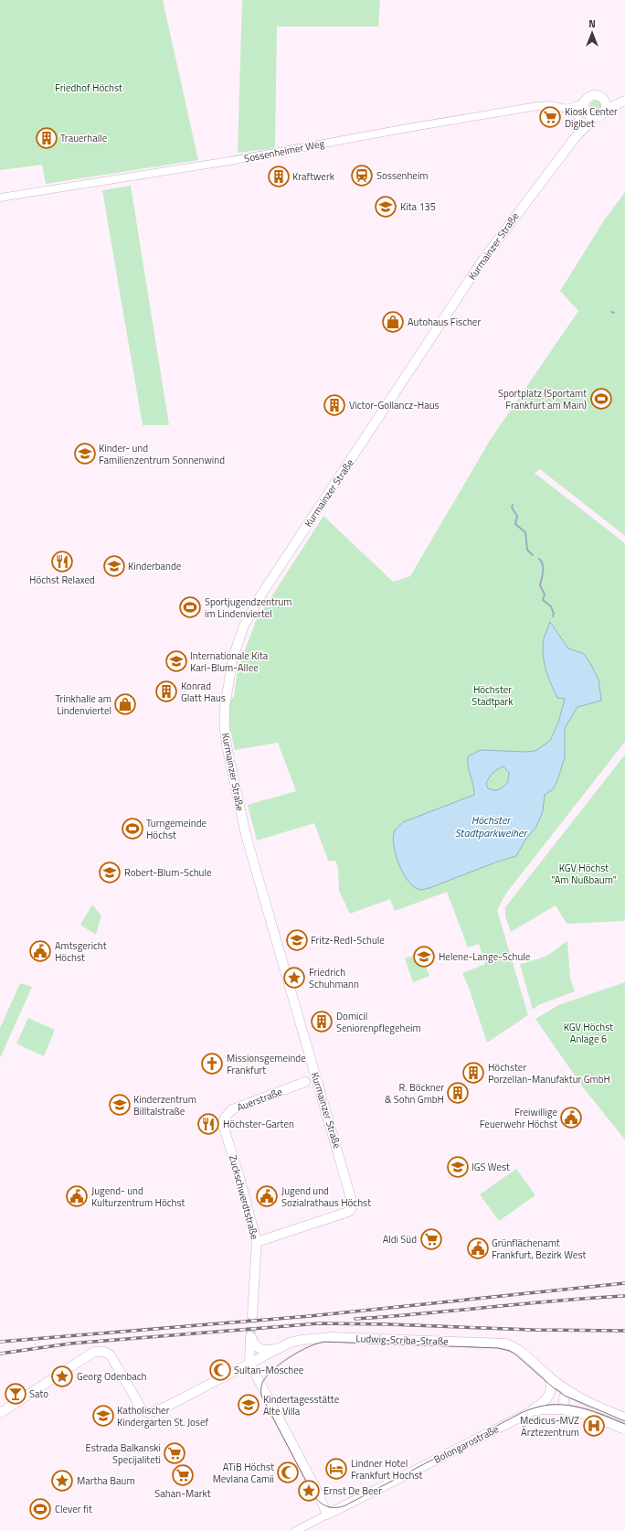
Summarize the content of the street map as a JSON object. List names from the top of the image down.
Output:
{
  "streets": {
    "main road": [
      "Kurmainzer Straße",
      "Auerstraße",
      "Zuckschwerdtstraße",
      "Ludwig-Scriba-Straße",
      "Bolongarostraße"
    ],
    "street": ["Sossenheimer Weg"]
  },
  "crossings": [
    ["Sossenheimer Weg", "Kurmainzer Straße"],
    ["Kurmainzer Straße", "Zuckschwerdtstraße"],
    ["Auerstraße", "Zuckschwerdtstraße"]
  ],
  "water": ["Höchster Stadtparkweiher"],
  "parks": [
    "Friedhof Höchst",
    "Höchster Stadtpark",
    "KGV Höchst \"Am Nußbaum\"",
    "KGV Höchst Anlage 6"
  ],
  "places": {
    "supermarket": [
      "Kiosk Center Digibet",
      "Aldi Süd",
      "Estrada Balkanski Specijaliteti",
      "Sahan-Markt"
    ],
    "building": [
      "Trauerhalle",
      "Kraftwerk",
      "Victor-Gollancz-Haus",
      "Konrad Glatt Haus",
      "Domicil Seniorenpflegeheim",
      "Höchster Porzellan-Manufaktur GmbH",
      "R. Böckner & Sohn GmbH"
    ],
    "station": ["Sossenheim"],
    "school or university": [
      "Kita 135",
      "Kinder- und Familienzentrum Sonnenwind",
      "Kinderbande",
      "Internationale Kita Karl-Blum-Allee",
      "Robert-Blum-Schule",
      "Fritz-Redl-Schule",
      "Helene-Lange-Schule",
      "Kinderzentrum Billtalstraße",
      "IGS West",
      "Kindertagesstätte Alte Villa",
      "Katholischer Kindergarten St. Josef"
    ],
    "shop": ["Autohaus Fischer", "Trinkhalle am Lindenviertel"],
    "sports": [
      "Sportplatz (Sportamt Frankfurt am Main)",
      "Sportjugendzentrum im Lindenviertel",
      "Turngemeinde Höchst",
      "Clever fit"
    ],
    "restaurant": ["Höchst Relaxed", "Höchster-Garten"],
    "public building": [
      "Amtsgericht Höchst",
      "Freiwillige Feuerwehr Höchst",
      "Jugend- und Kulturzentrum Höchst",
      "Jugend und Sozialrathaus Höchst",
      "Grünflächenamt Frankfurt, Bezirk West"
    ],
    "place": [
      "Friedrich Schuhmann",
      "Georg Odenbach",
      "Martha Baum",
      "Ernst De Beer"
    ],
    "church": ["Missionsgemeinde Frankfurt"],
    "mosque": ["Sultan-Moschee", "ATiB Höchst Mevlana Camii"],
    "bar": ["Sato"],
    "hospital": ["Medicus-MVZ Ärztezentrum"],
    "hotel": ["Lindner Hotel Frankfurt Hochst"]
  },
  "north": "top"
}
